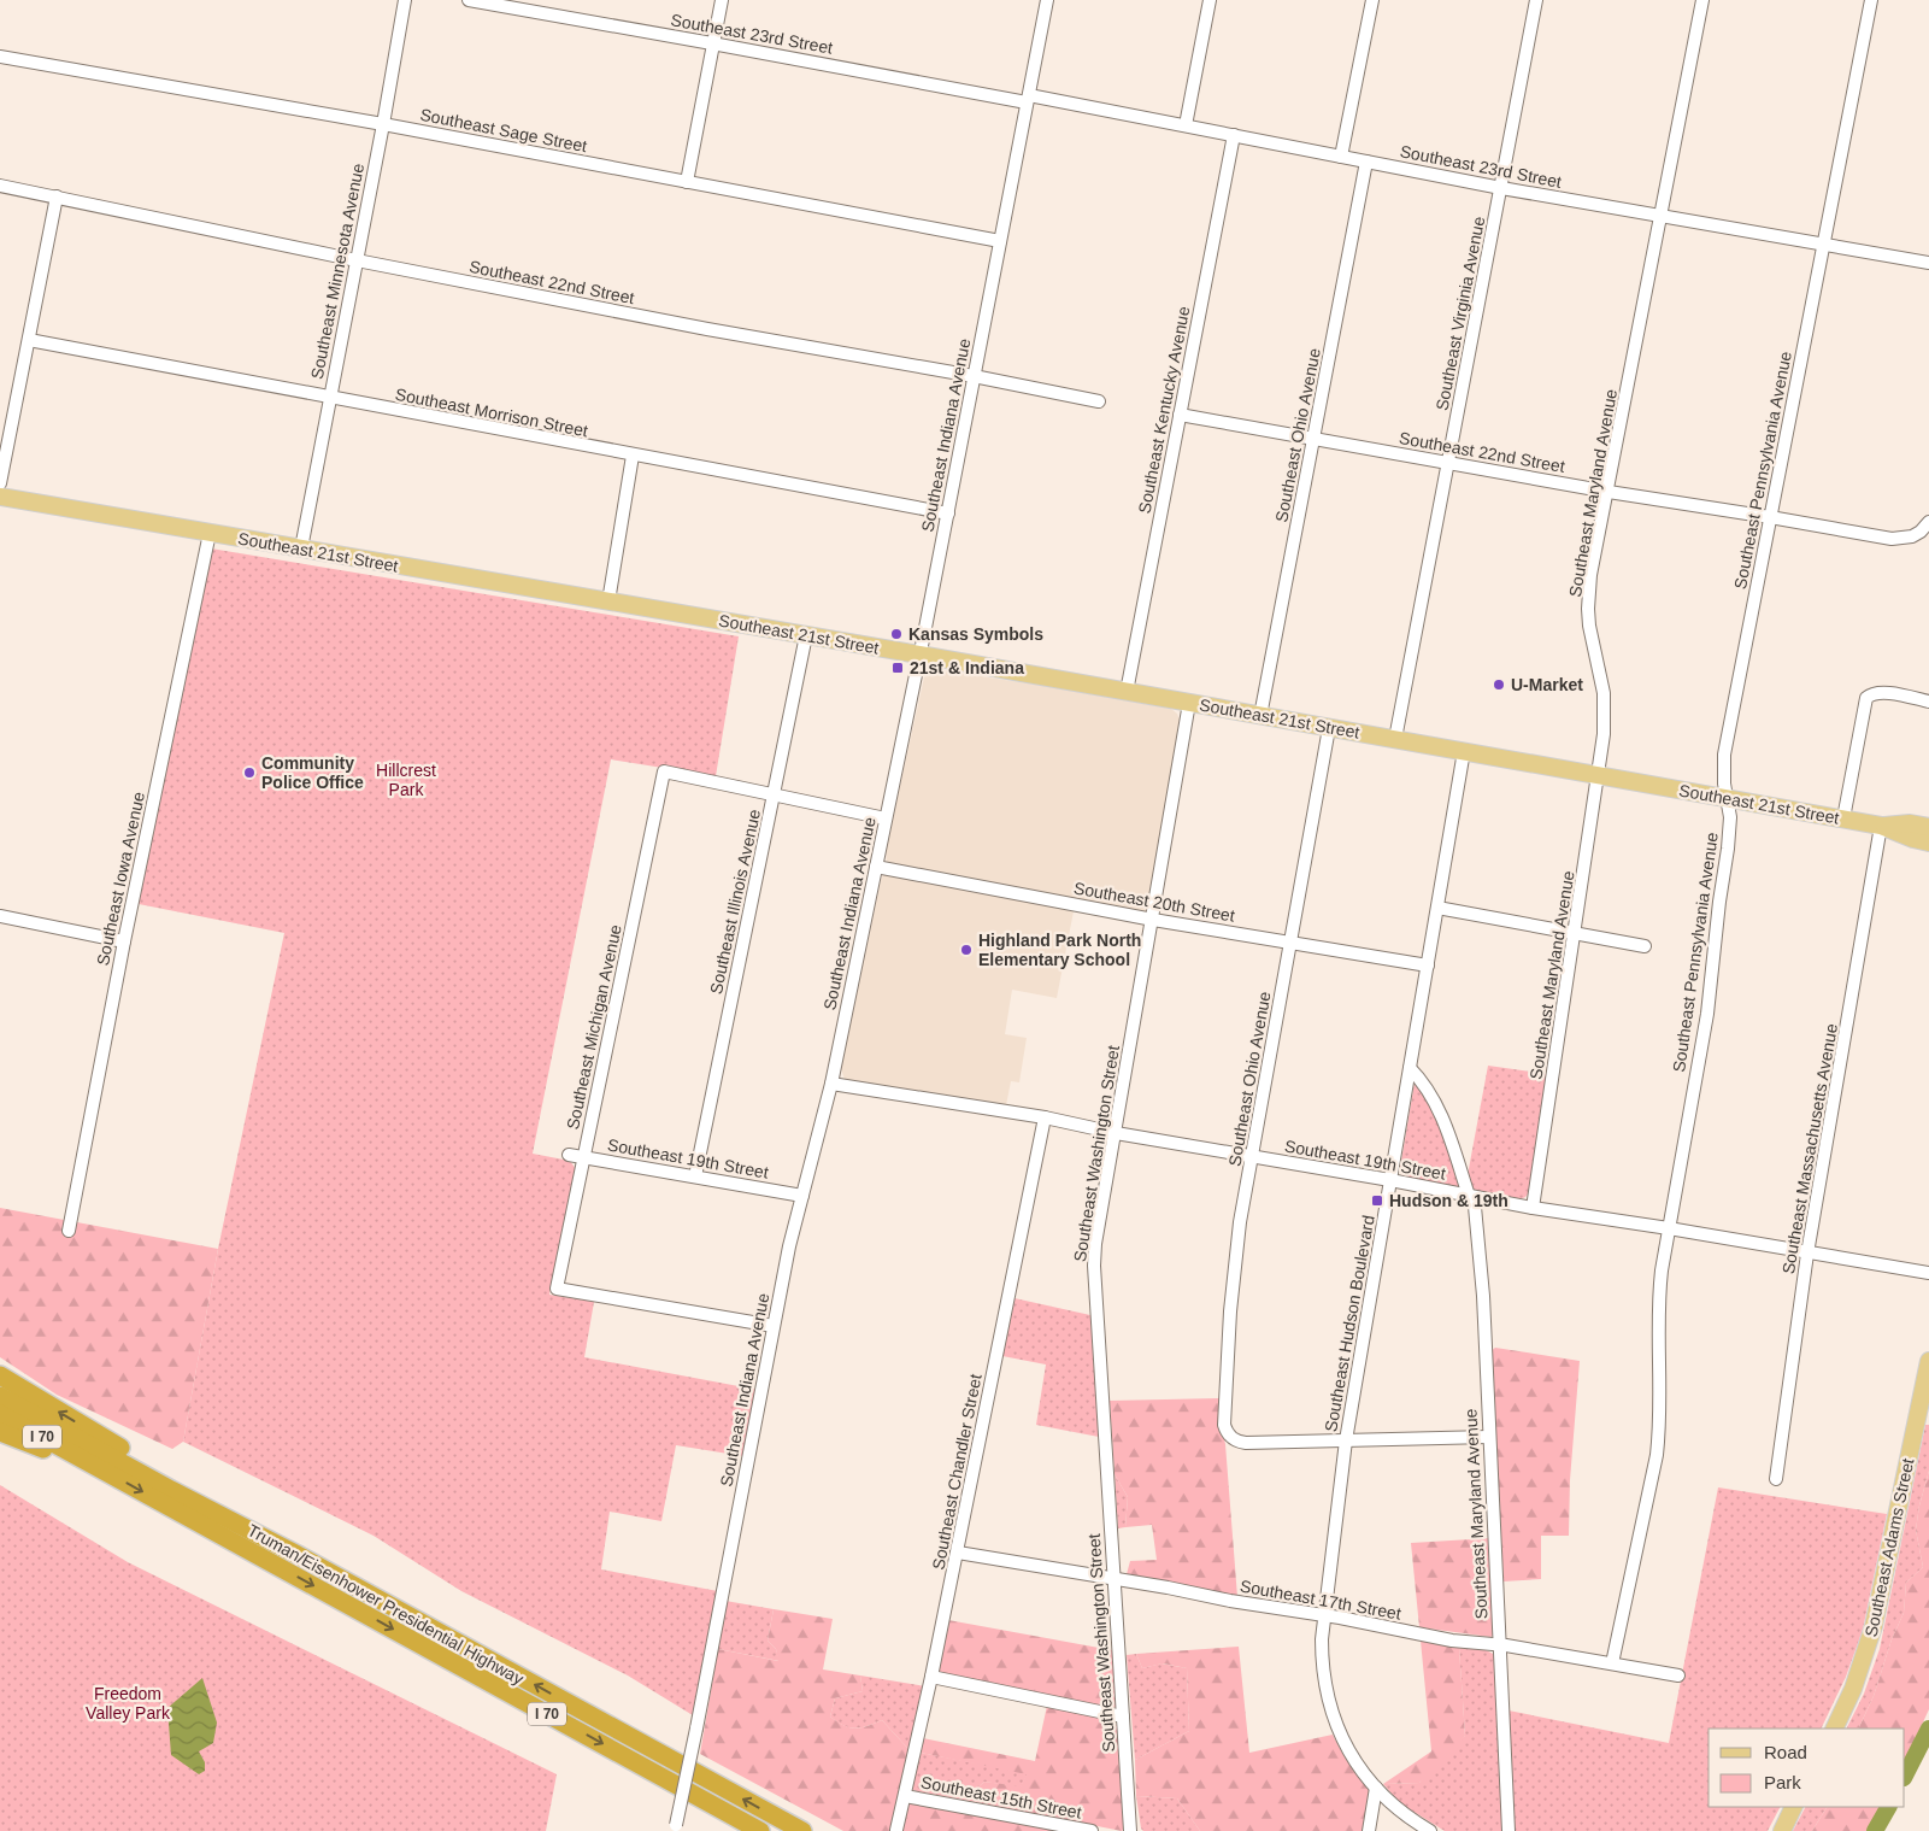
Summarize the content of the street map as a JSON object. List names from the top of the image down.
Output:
{
  "streets": {
    "highway": ["I 70", "Truman/Eisenhower Presidential Highway"],
    "main road": ["Southeast 21st Street", "Southeast Adams Street"],
    "street": [
      "Southeast 23rd Street",
      "Southeast Sage Street",
      "Southeast Minnesota Avenue",
      "Southeast 22nd Street",
      "Southeast Virginia Avenue",
      "Southeast Kentucky Avenue",
      "Southeast Morrison Street",
      "Southeast Indiana Avenue",
      "Southeast Ohio Avenue",
      "Southeast Pennsylvania Avenue",
      "Southeast Maryland Avenue",
      "Southeast Iowa Avenue",
      "Southeast Illinois Avenue",
      "Southeast 20th Street",
      "Southeast Michigan Avenue",
      "Southeast Massachusetts Avenue",
      "Southeast Washington Street",
      "Southeast 19th Street",
      "Southeast Hudson Boulevard",
      "Southeast Chandler Street",
      "Southeast 17th Street",
      "Southeast 15th Street"
    ]
  },
  "crossings": [
    ["Southeast 23rd Street", "Southeast Virginia Avenue"],
    ["Southeast 23rd Street", "Southeast Kentucky Avenue"],
    ["Southeast 23rd Street", "Southeast Indiana Avenue"],
    ["Southeast 23rd Street", "Southeast Ohio Avenue"],
    ["Southeast 23rd Street", "Southeast Pennsylvania Avenue"],
    ["Southeast 23rd Street", "Southeast Maryland Avenue"],
    ["Southeast Sage Street", "Southeast Minnesota Avenue"],
    ["Southeast Sage Street", "Southeast Indiana Avenue"],
    ["Southeast Minnesota Avenue", "Southeast 22nd Street"],
    ["Southeast Minnesota Avenue", "Southeast Morrison Street"],
    ["Southeast Minnesota Avenue", "Southeast 21st Street"],
    ["Southeast 22nd Street", "Southeast Virginia Avenue"],
    ["Southeast 22nd Street", "Southeast Kentucky Avenue"],
    ["Southeast 22nd Street", "Southeast Indiana Avenue"],
    ["Southeast 22nd Street", "Southeast Ohio Avenue"],
    ["Southeast 22nd Street", "Southeast Pennsylvania Avenue"],
    ["Southeast 22nd Street", "Southeast Maryland Avenue"],
    ["Southeast Virginia Avenue", "Southeast 21st Street"],
    ["Southeast Kentucky Avenue", "Southeast 21st Street"],
    ["Southeast Morrison Street", "Southeast Indiana Avenue"],
    ["Southeast Indiana Avenue", "Southeast 21st Street"],
    ["Southeast Indiana Avenue", "Southeast 20th Street"],
    ["Southeast Indiana Avenue", "Southeast Michigan Avenue"],
    ["Southeast Indiana Avenue", "Southeast 19th Street"],
    ["Southeast Ohio Avenue", "Southeast 21st Street"],
    ["Southeast Ohio Avenue", "Southeast 20th Street"],
    ["Southeast Ohio Avenue", "Southeast 19th Street"],
    ["Southeast Ohio Avenue", "Southeast Hudson Boulevard"],
    ["Southeast Pennsylvania Avenue", "Southeast 21st Street"],
    ["Southeast Pennsylvania Avenue", "Southeast 19th Street"],
    ["Southeast Pennsylvania Avenue", "Southeast 17th Street"],
    ["Southeast Maryland Avenue", "Southeast 21st Street"],
    ["Southeast Maryland Avenue", "Southeast 19th Street"],
    ["Southeast Maryland Avenue", "Southeast Hudson Boulevard"],
    ["Southeast Maryland Avenue", "Southeast 17th Street"],
    ["Southeast 21st Street", "Southeast Iowa Avenue"],
    ["Southeast 21st Street", "Southeast Illinois Avenue"],
    ["Southeast 21st Street", "Southeast Massachusetts Avenue"],
    ["Southeast 21st Street", "Southeast Washington Street"],
    ["Southeast 21st Street", "Southeast Hudson Boulevard"],
    ["Southeast Illinois Avenue", "Southeast Michigan Avenue"],
    ["Southeast Illinois Avenue", "Southeast 19th Street"],
    ["Southeast 20th Street", "Southeast Washington Street"],
    ["Southeast 20th Street", "Southeast Hudson Boulevard"],
    ["Southeast Michigan Avenue", "Southeast 19th Street"],
    ["Southeast Massachusetts Avenue", "Southeast 19th Street"],
    ["Southeast Washington Street", "Southeast 19th Street"],
    ["Southeast Washington Street", "Southeast 17th Street"],
    ["Southeast 19th Street", "Southeast Hudson Boulevard"],
    ["Southeast 19th Street", "Southeast Chandler Street"],
    ["Southeast Hudson Boulevard", "Southeast 17th Street"],
    ["Southeast Chandler Street", "Southeast 17th Street"],
    ["Southeast Chandler Street", "Southeast 15th Street"]
  ],
  "parks": ["Hillcrest Park", "Freedom Valley Park"],
  "places": {
    "other": [
      "Kansas Symbols",
      "U-Market",
      "Community Police Office",
      "Highland Park North Elementary School"
    ],
    "transit": ["21st & Indiana", "Hudson & 19th"]
  },
  "legend": ["Road", "Park"]
}
